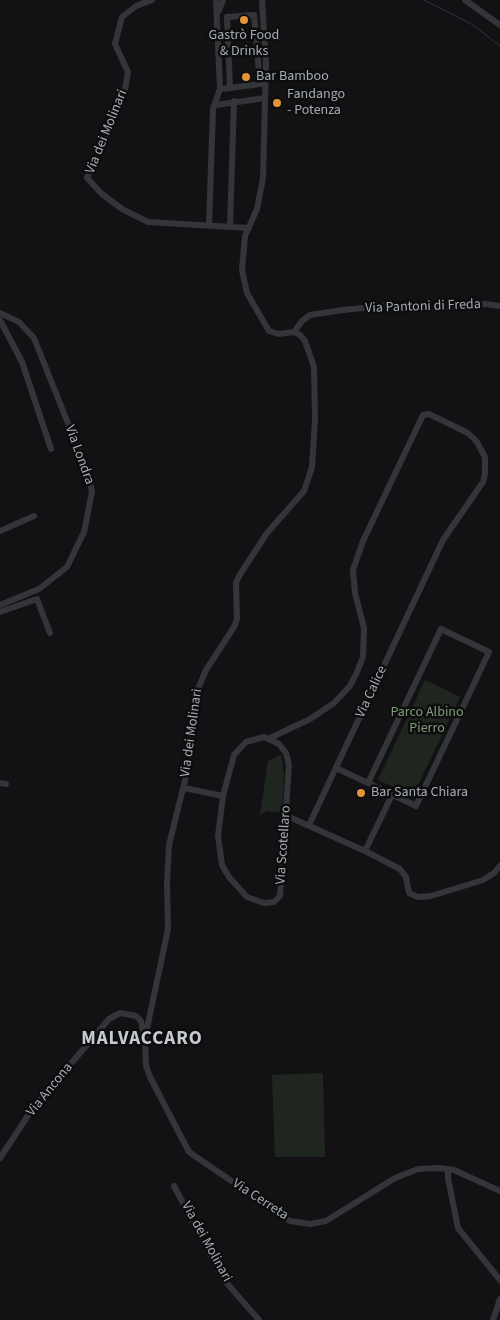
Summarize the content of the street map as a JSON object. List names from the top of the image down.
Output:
{
  "streets": {
    "street": [
      "Via dei Molinari",
      "Via Pantoni di Freda",
      "Via Londra",
      "Via Calice",
      "Via Scotellaro",
      "Via Ancona",
      "Via Cerreta"
    ]
  },
  "crossings": [
    ["Via dei Molinari", "Via Pantoni di Freda"],
    ["Via dei Molinari", "Via Ancona"],
    ["Via dei Molinari", "Via Cerreta"],
    ["Via Calice", "Via Scotellaro"],
    ["Via Ancona", "Via Cerreta"]
  ],
  "districts": ["MALVACCARO"],
  "parks": ["Parco Albino Pierro"],
  "places": [
    "Gastrò Food & Drinks",
    "Bar Bamboo",
    "Fandango - Potenza",
    "Bar Santa Chiara"
  ]
}
